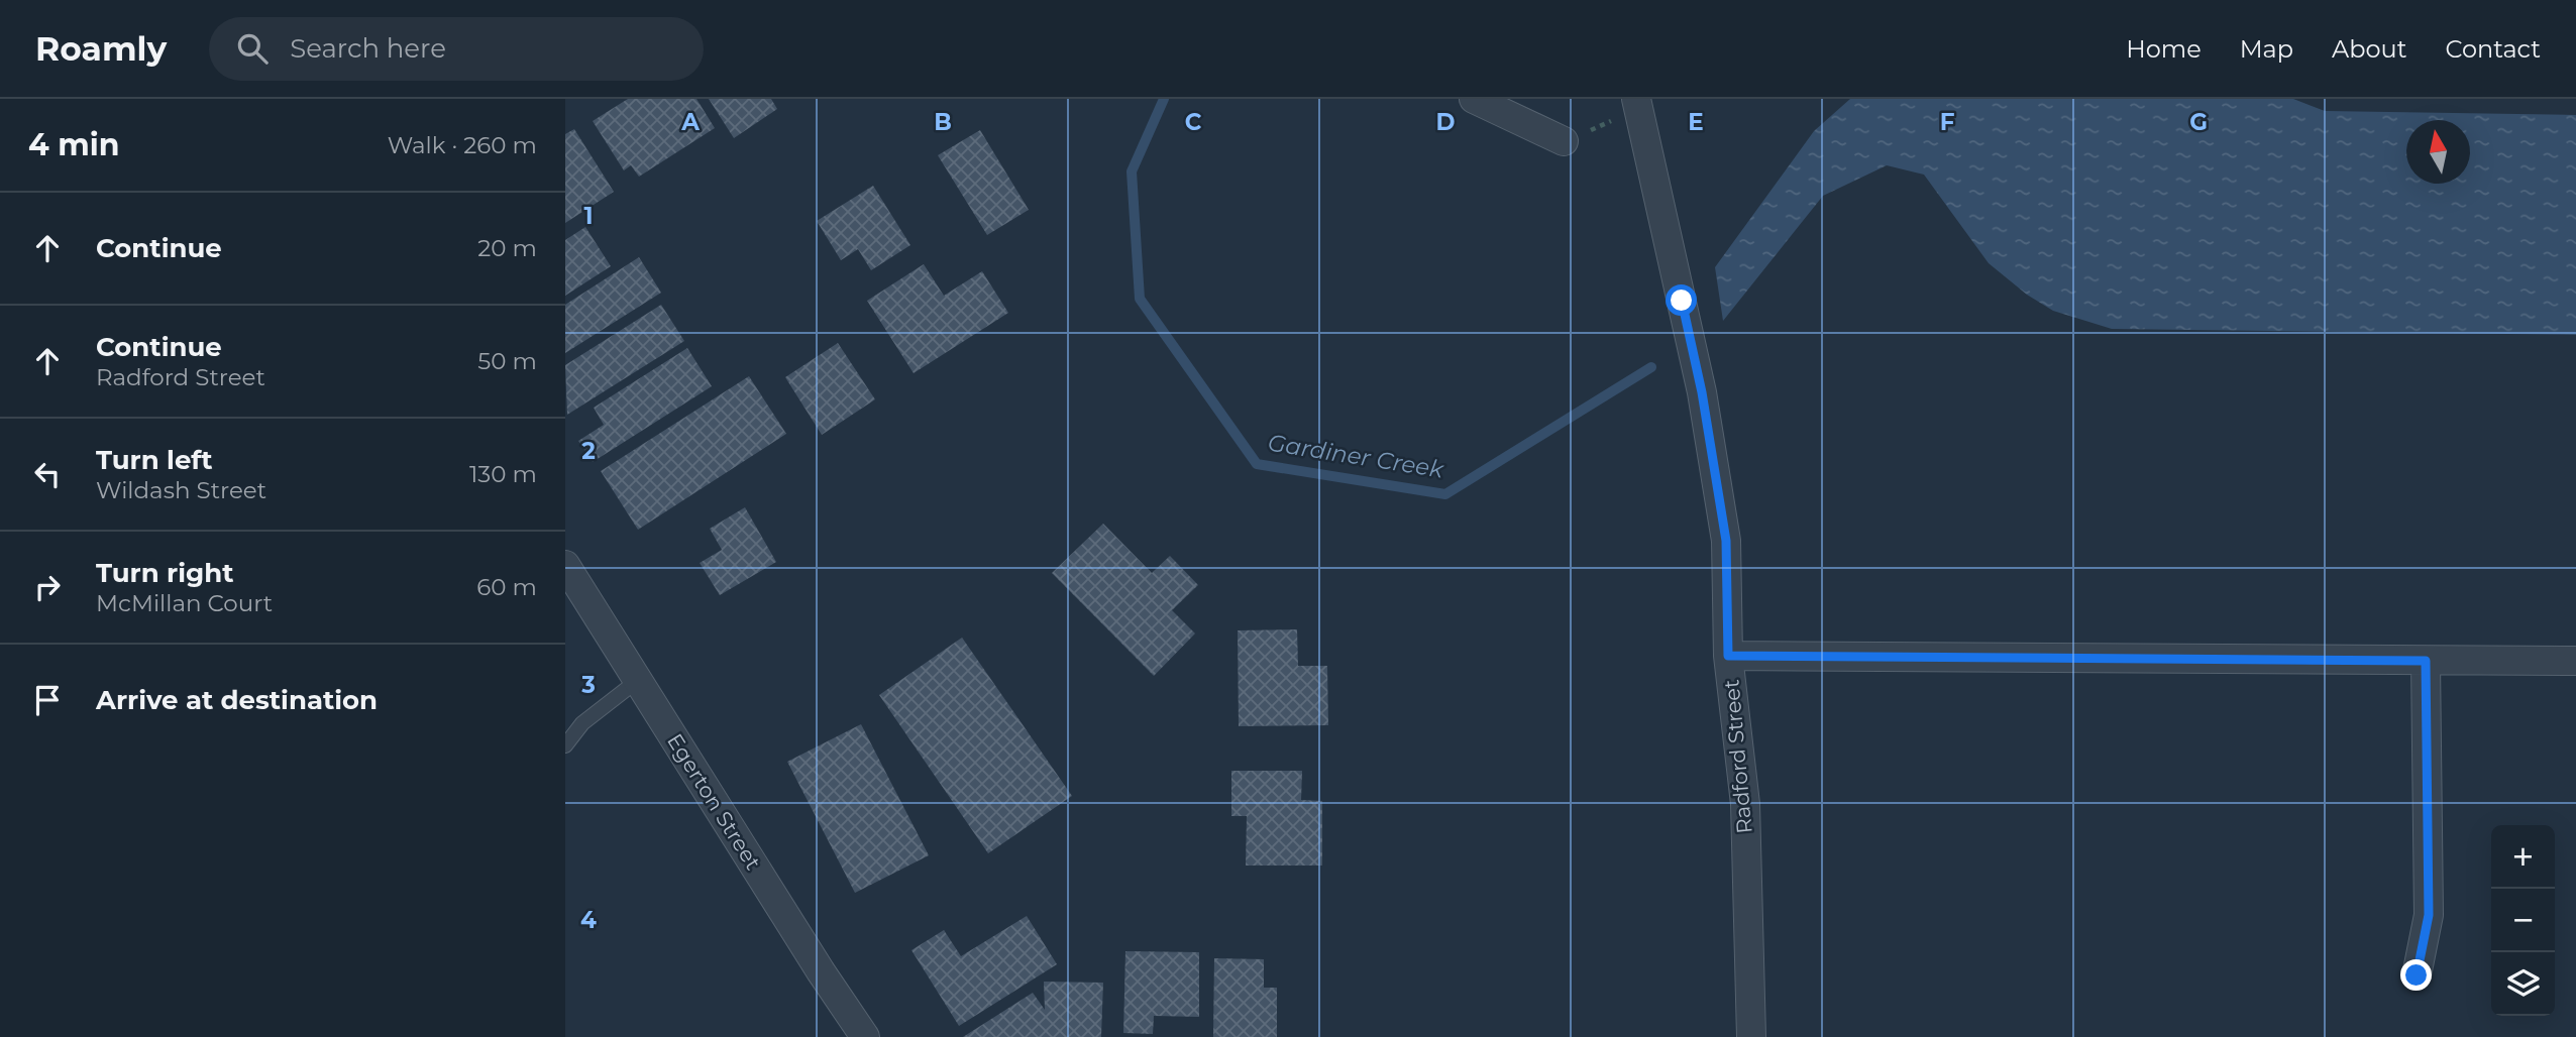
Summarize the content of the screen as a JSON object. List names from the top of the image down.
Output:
{
  "streets": {
    "street": ["Radford Street", "Egerton Street"]
  },
  "water": ["Gardiner Creek"],
  "north": "top",
  "page": {
    "header": "Roamly",
    "search": "Search here",
    "nav": [
      "Home",
      "Map",
      "About",
      "Contact"
    ],
    "heading": ["4 min", "Walk · 260 m"],
    "list": [
      ["Continue", "20 m"],
      ["Continue", "Radford Street", "50 m"],
      ["Turn left", "Wildash Street", "130 m"],
      ["Turn right", "McMillan Court", "60 m"],
      "Arrive at destination"
    ],
    "map_buttons": ["+", "−"]
  },
  "grid": {
    "columns": [
      "A",
      "B",
      "C",
      "D",
      "E",
      "F",
      "G"
    ],
    "rows": [
      "1",
      "2",
      "3",
      "4"
    ]
  }
}
